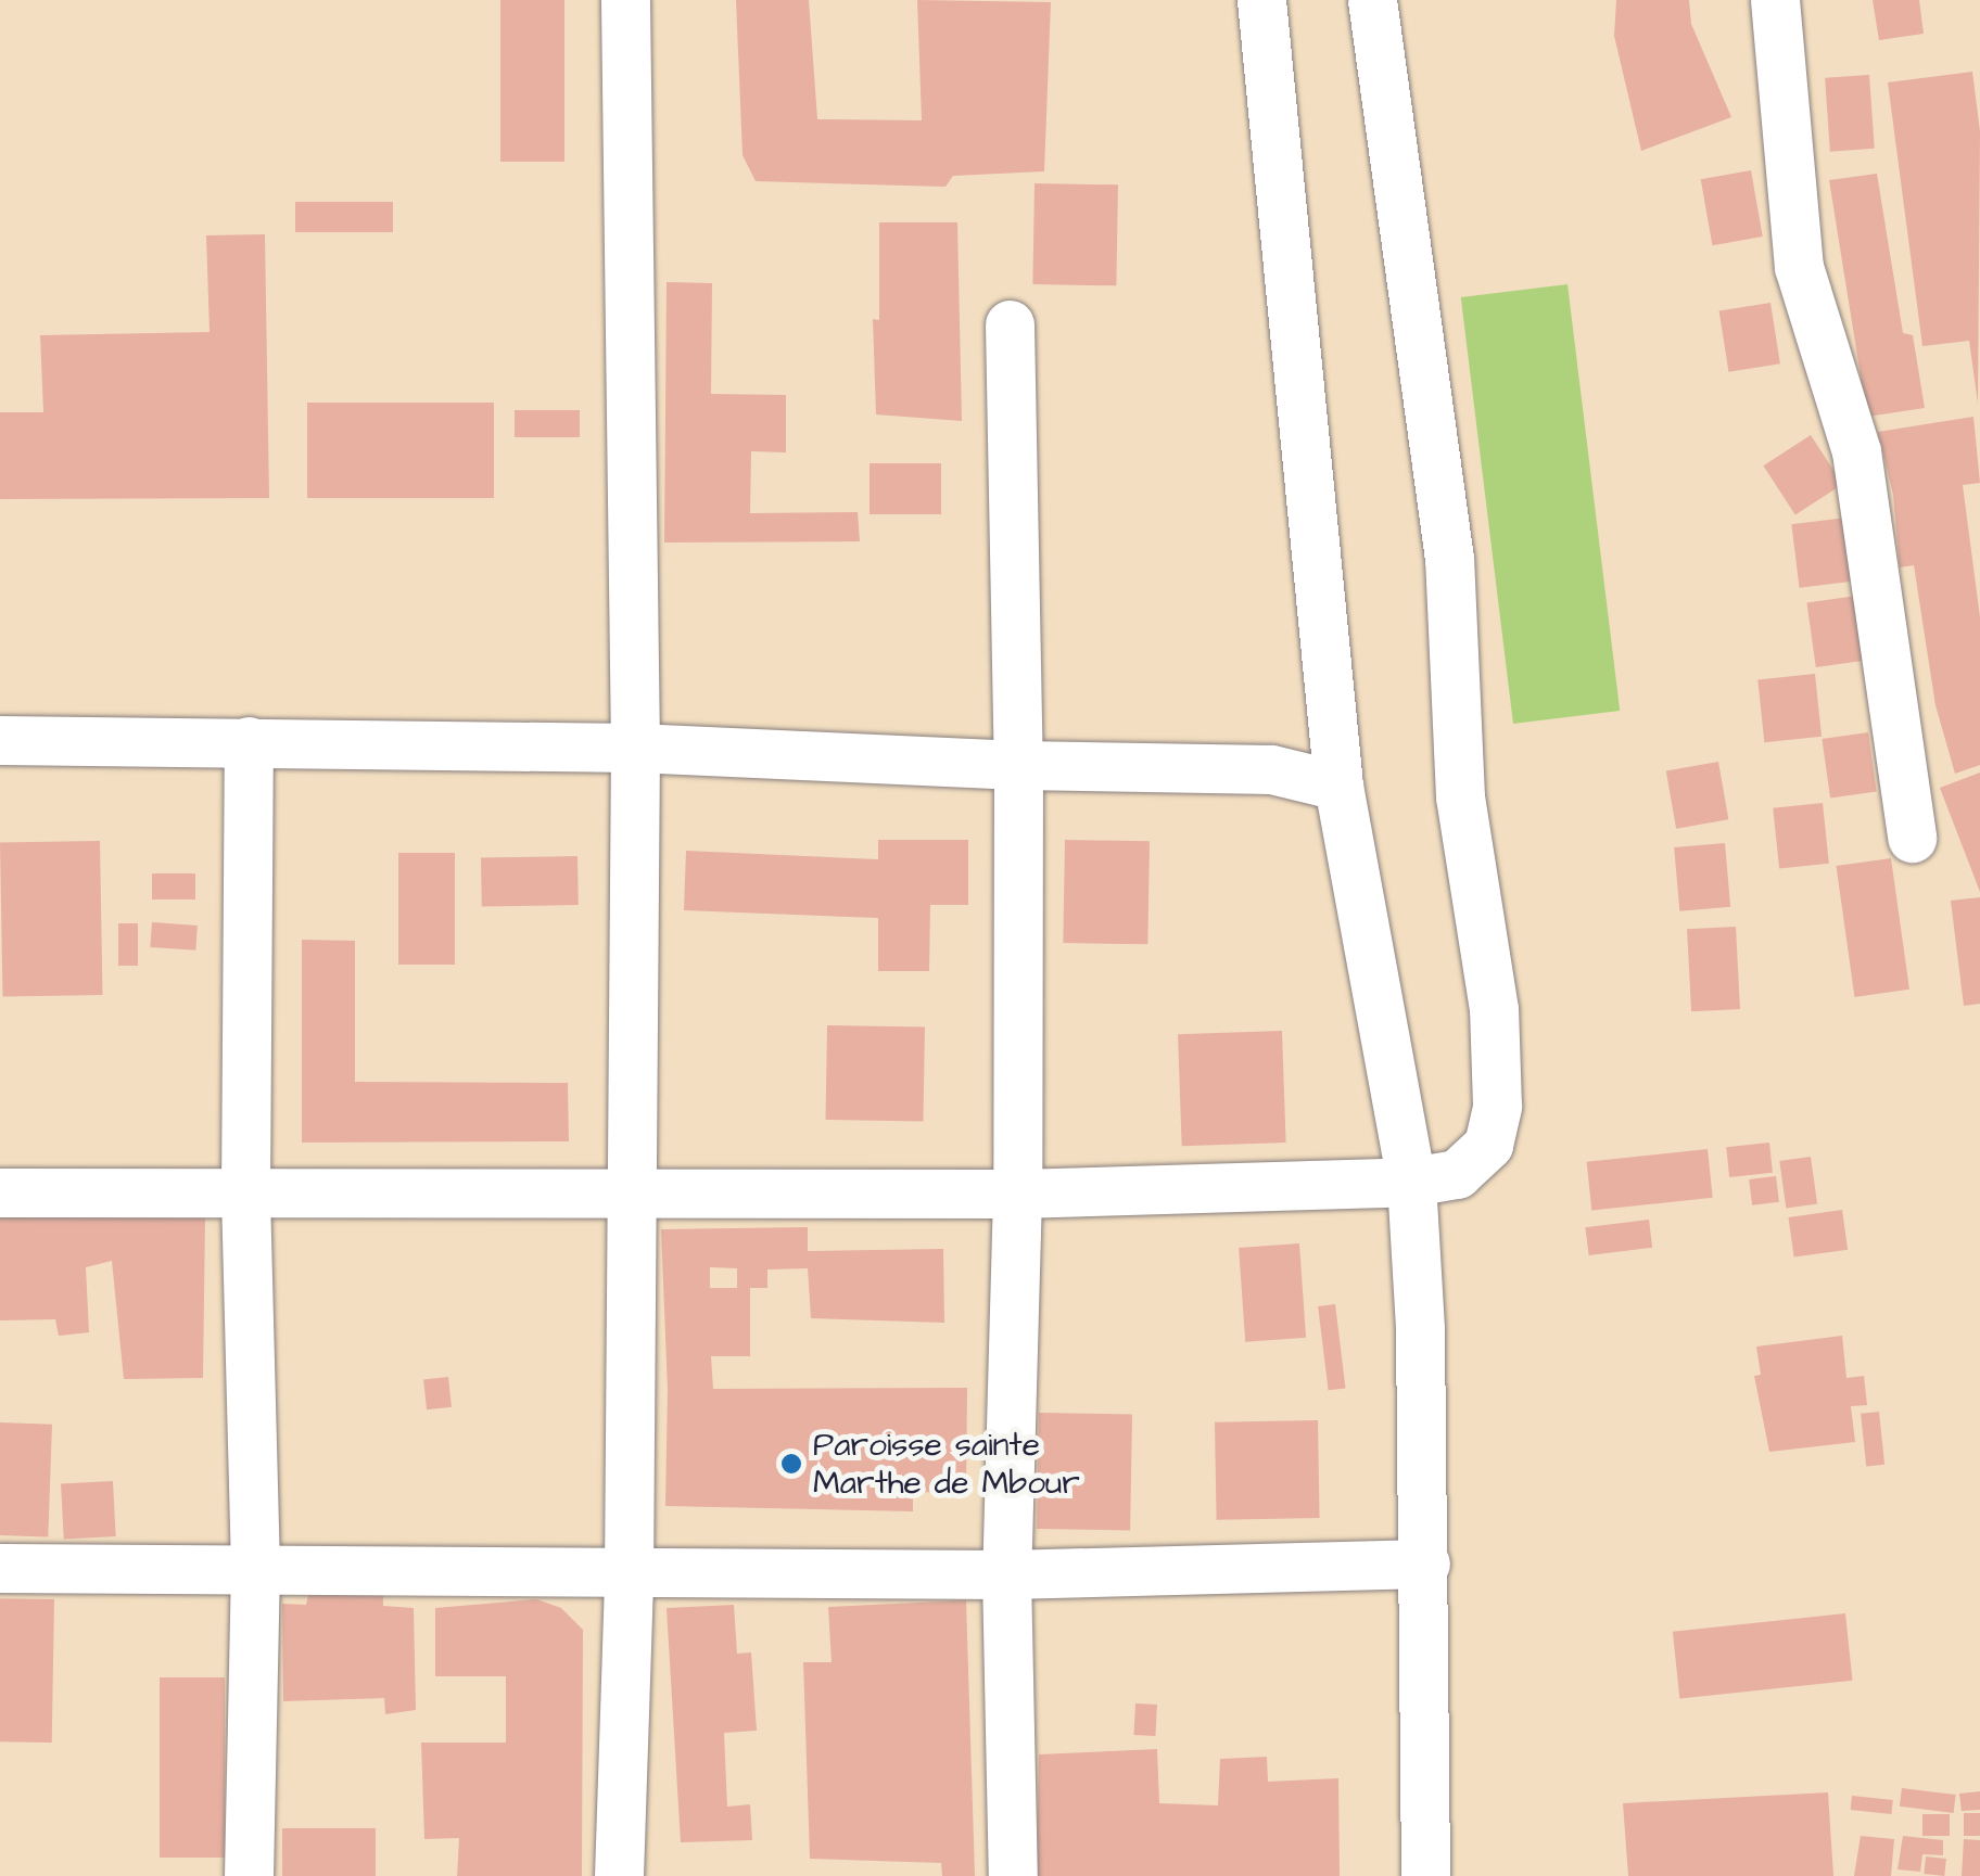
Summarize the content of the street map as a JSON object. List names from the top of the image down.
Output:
{
  "places": ["Paroisse sainte Marthe de Mbour"]
}
